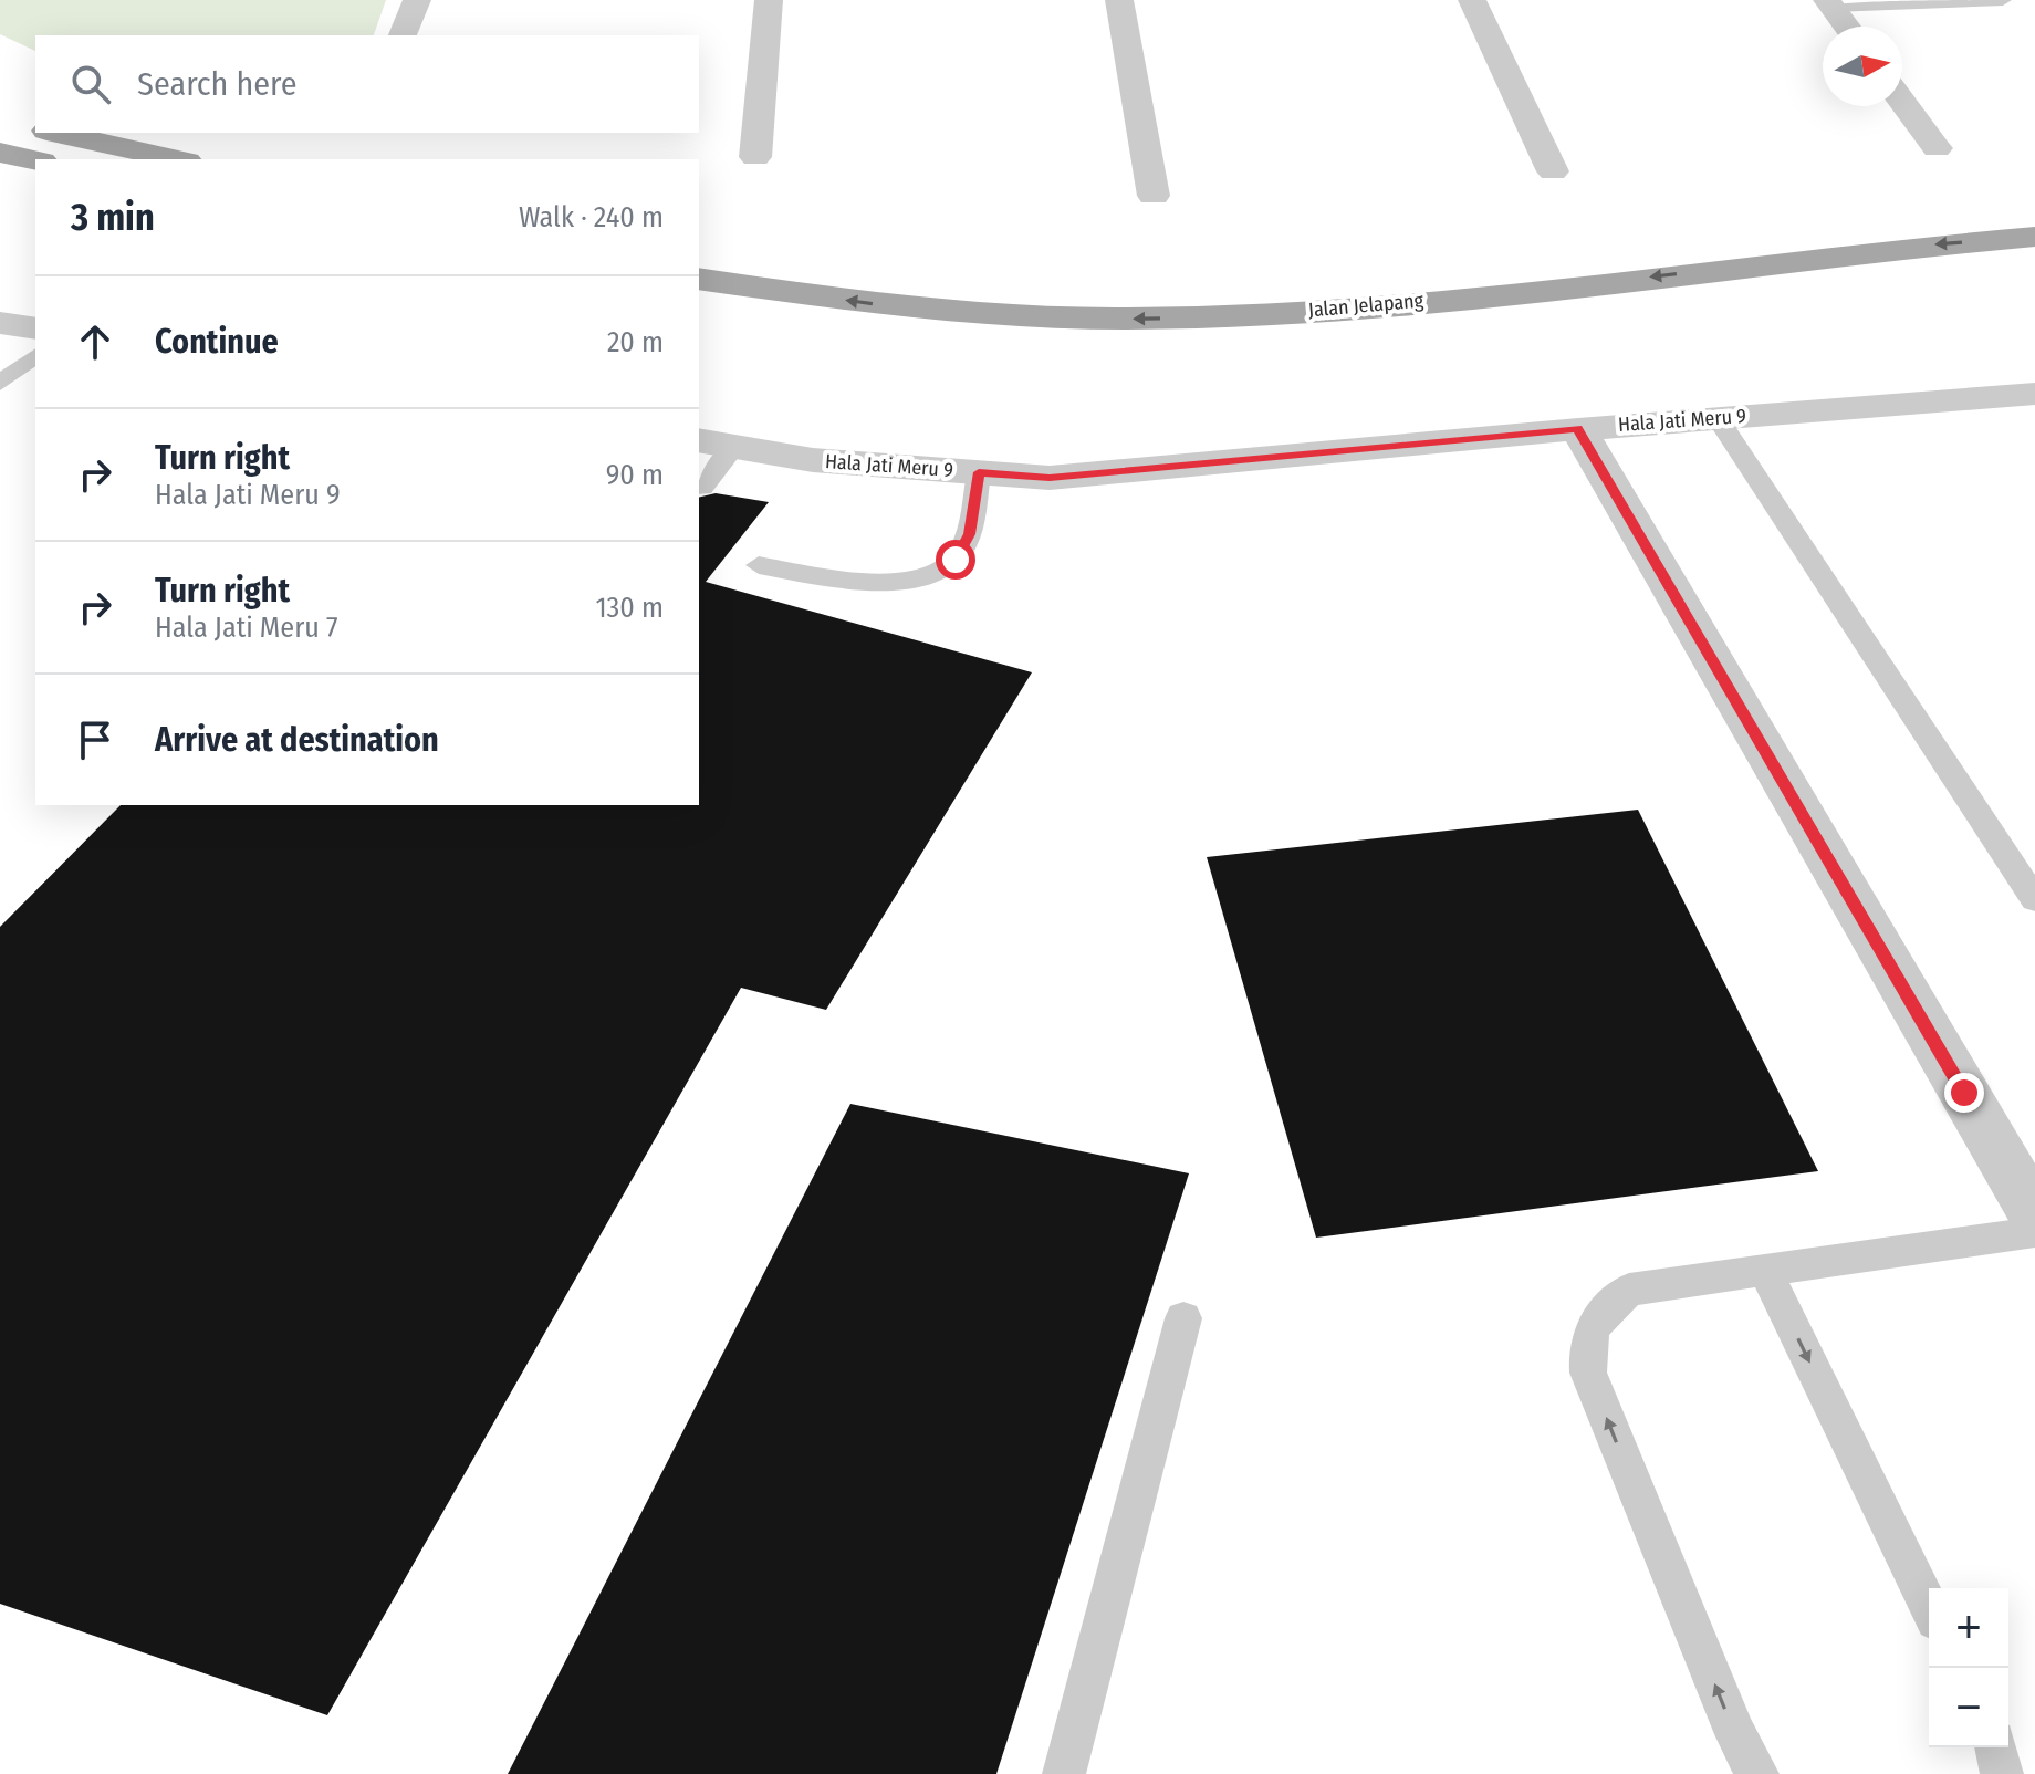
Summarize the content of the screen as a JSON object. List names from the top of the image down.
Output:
{
  "streets": {
    "main road": ["Jalan Jelapang"],
    "street": ["Hala Jati Meru 9"]
  },
  "north": "right",
  "page": {
    "search": "Search here",
    "heading": ["3 min", "Walk · 240 m"],
    "list": [
      ["Continue", "20 m"],
      ["Turn right", "Hala Jati Meru 9", "90 m"],
      ["Turn right", "Hala Jati Meru 7", "130 m"],
      "Arrive at destination"
    ],
    "map_buttons": ["+", "−"]
  }
}
